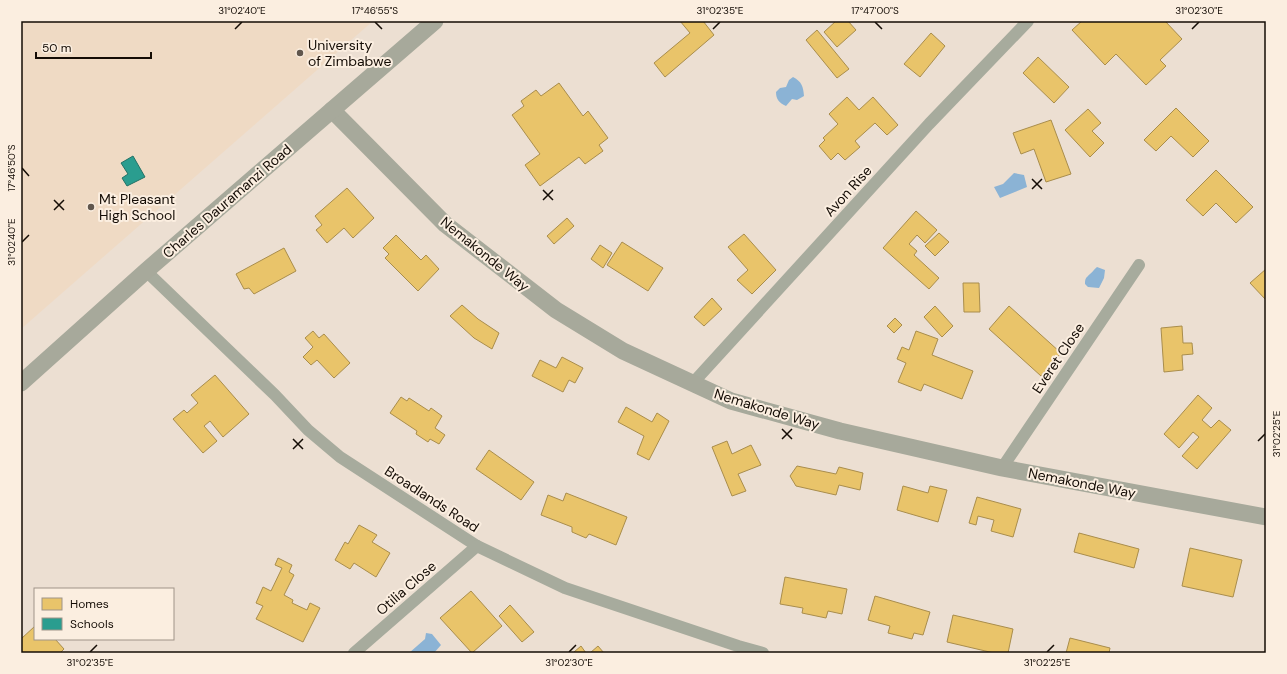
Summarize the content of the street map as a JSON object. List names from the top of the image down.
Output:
{
  "streets": {
    "street": [
      "Avon Rise",
      "Charles Dauramanzi Road",
      "Nemakonde Way",
      "Everet Close",
      "Broadlands Road",
      "Otilia Close"
    ]
  },
  "crossings": [
    ["Avon Rise", "Nemakonde Way"],
    ["Charles Dauramanzi Road", "Nemakonde Way"],
    ["Charles Dauramanzi Road", "Broadlands Road"],
    ["Nemakonde Way", "Everet Close"],
    ["Broadlands Road", "Otilia Close"]
  ],
  "places": ["University of Zimbabwe", "Mt Pleasant High School"],
  "legend": ["Homes", "Schools"],
  "scale_bar": "50 m",
  "coordinates": [
    "31°02'40\"E",
    "17°46'55\"S",
    "31°02'35\"E",
    "17°47'00\"S",
    "31°02'30\"E",
    "17°46'50\"S",
    "31°02'25\"E"
  ]
}
